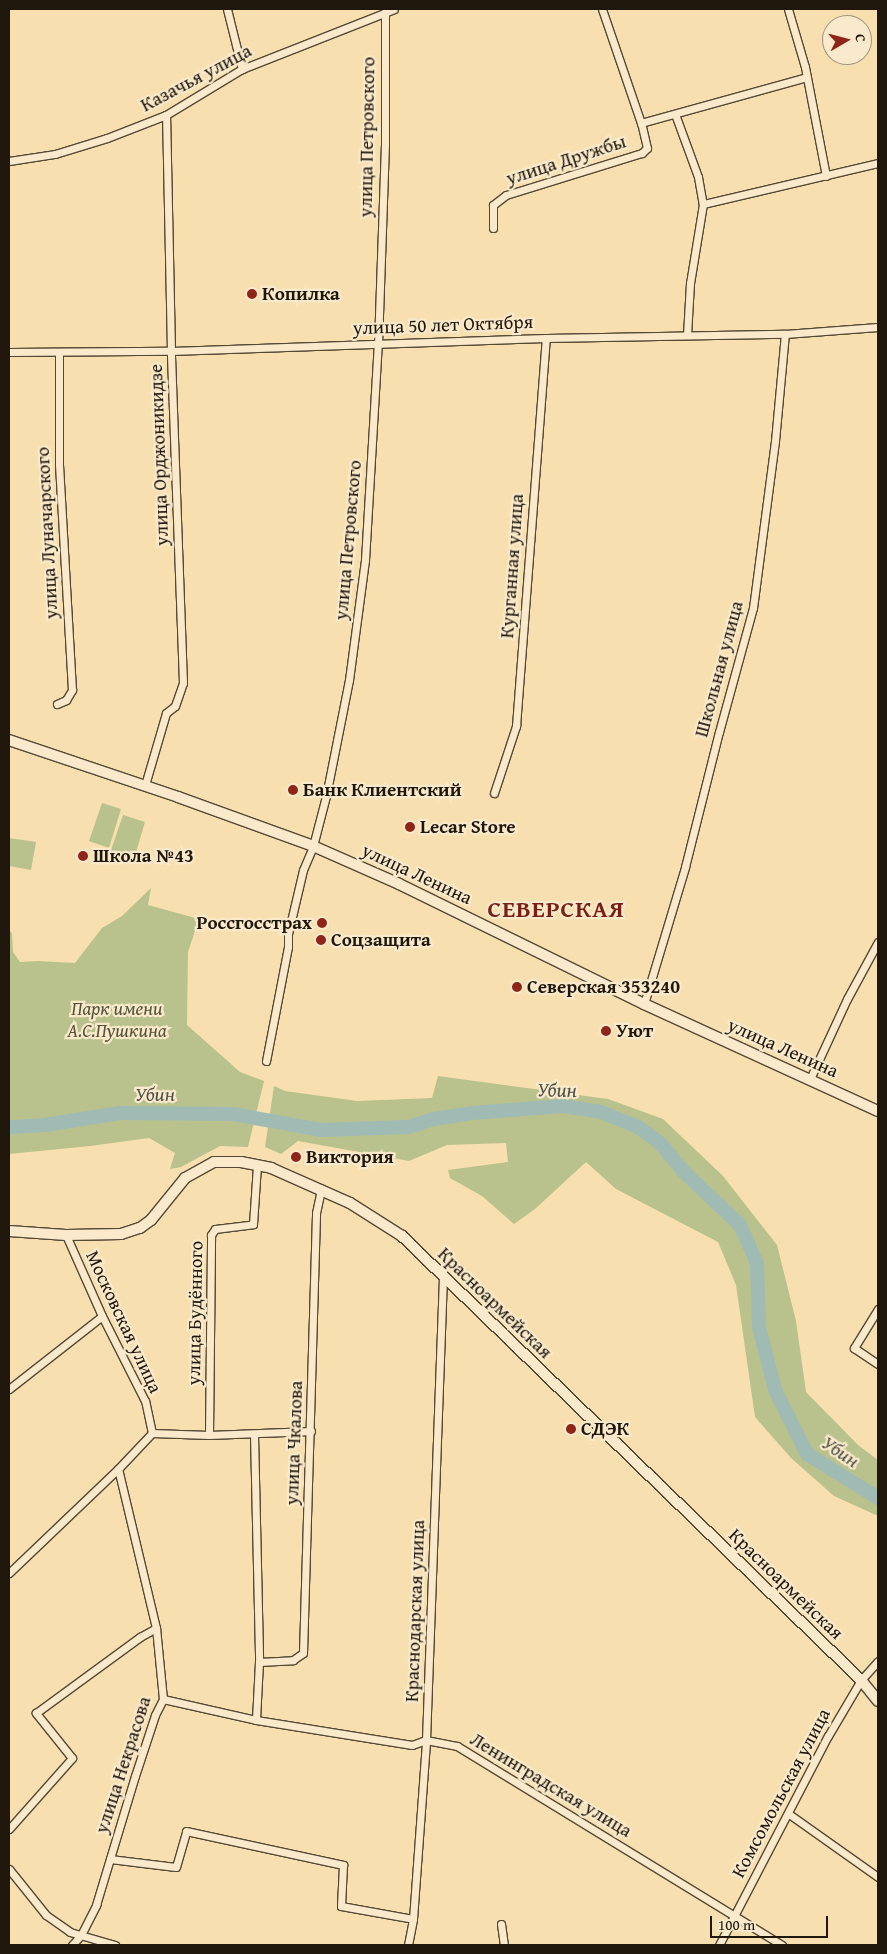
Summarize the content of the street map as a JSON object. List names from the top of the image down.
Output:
{
  "streets": {
    "street": [
      "Казачья улица",
      "улица Петровского",
      "улица Дружбы",
      "улица 50 лет Октября",
      "улица Орджоникидзе",
      "улица Луначарского",
      "Курганная улица",
      "Школьная улица",
      "улица Ленина",
      "Красноармейская",
      "улица Будённого",
      "Московская улица",
      "улица Чкалова",
      "Краснодарская улица",
      "улица Некрасова",
      "Ленинградская улица",
      "Комсомольская улица"
    ]
  },
  "crossings": [
    ["Казачья улица", "улица Петровского"],
    ["Казачья улица", "улица Орджоникидзе"],
    ["улица Петровского", "улица 50 лет Октября"],
    ["улица Петровского", "улица Ленина"],
    ["улица 50 лет Октября", "улица Орджоникидзе"],
    ["улица 50 лет Октября", "улица Луначарского"],
    ["улица 50 лет Октября", "Курганная улица"],
    ["улица 50 лет Октября", "Школьная улица"],
    ["улица Орджоникидзе", "улица Ленина"],
    ["Школьная улица", "улица Ленина"],
    ["Красноармейская", "улица Будённого"],
    ["Красноармейская", "Московская улица"],
    ["Красноармейская", "улица Чкалова"],
    ["Красноармейская", "Краснодарская улица"],
    ["Красноармейская", "Комсомольская улица"],
    ["Краснодарская улица", "Ленинградская улица"],
    ["улица Некрасова", "Ленинградская улица"],
    ["Ленинградская улица", "Комсомольская улица"]
  ],
  "districts": ["СЕВЕРСКАЯ"],
  "water": ["Убин"],
  "parks": ["Парк имени А.С.Пушкина"],
  "places": [
    "Копилка",
    "Банк Клиентский",
    "Lecar Store",
    "Школа №43",
    "Россгосстрах",
    "Соцзащита",
    "Северская 353240",
    "Уют",
    "Виктория",
    "СДЭК"
  ],
  "scale_bar": "100 m",
  "north": "right"
}
